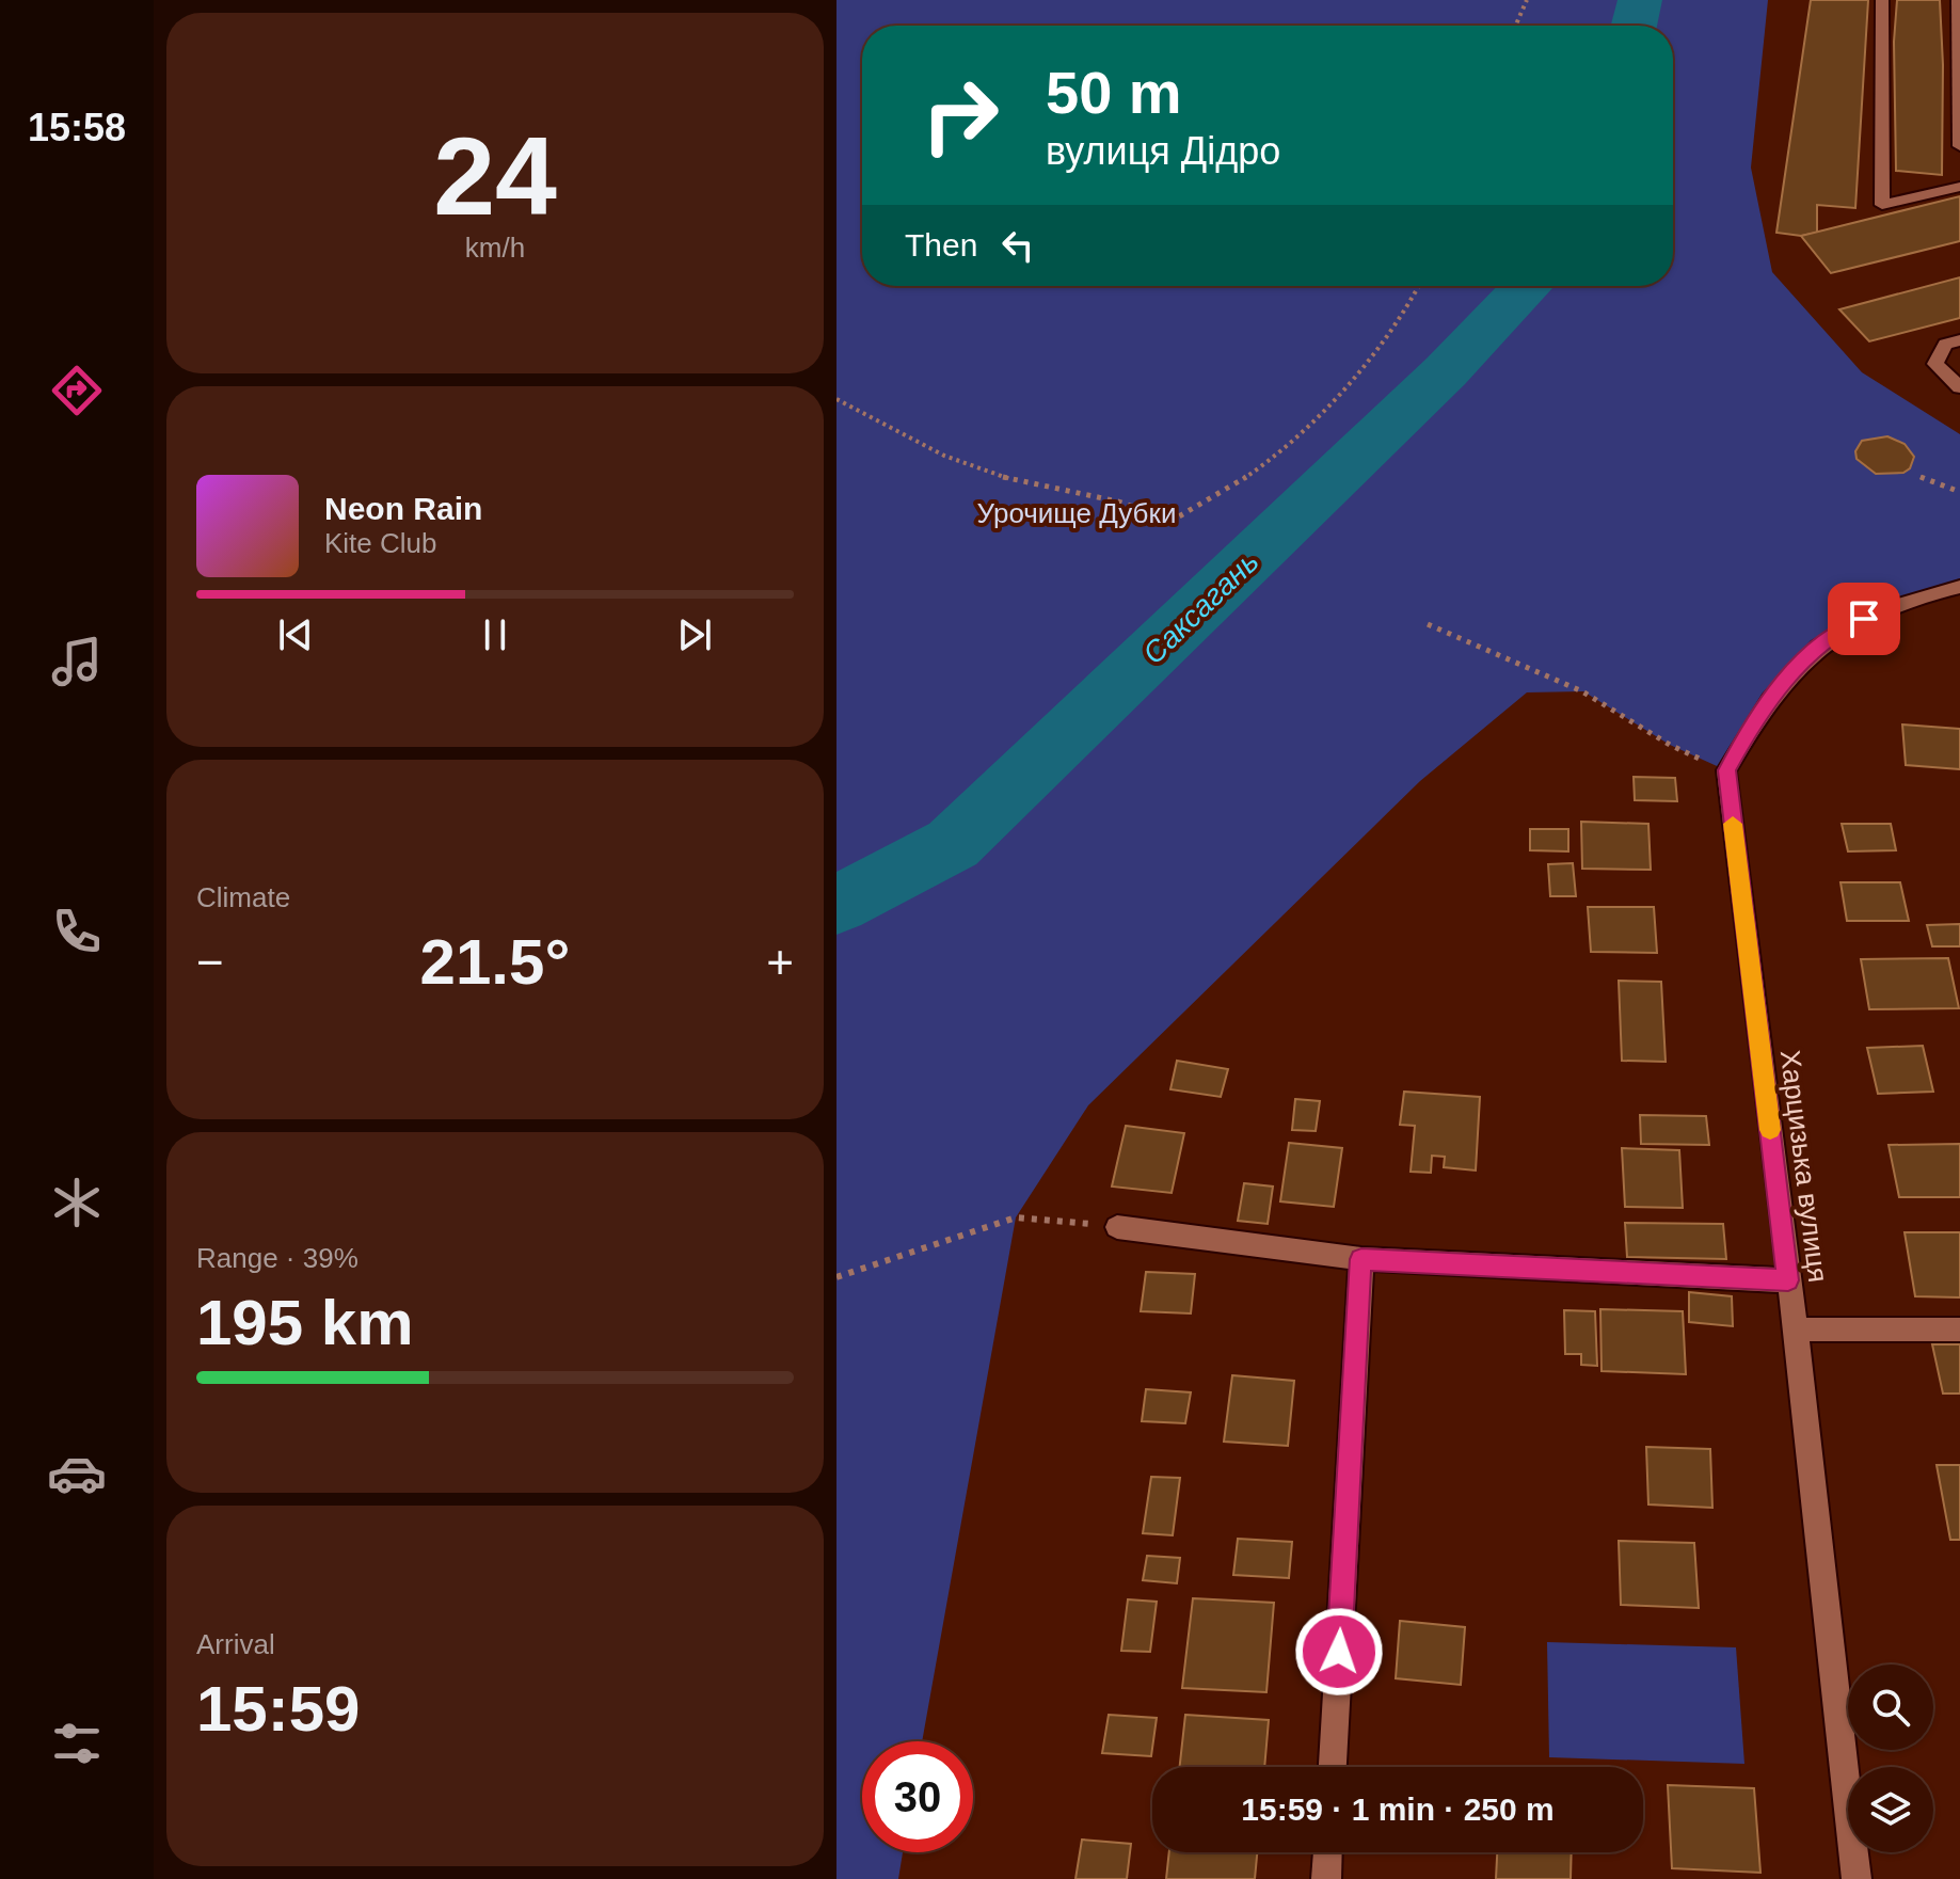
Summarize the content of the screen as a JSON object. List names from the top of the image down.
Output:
{
  "streets": {
    "street": ["Харцизька вулиця"]
  },
  "water": ["Саксагань"],
  "parks": ["Урочище Дубки"],
  "page": {
    "tabs": "15:58",
    "tile": [
      ["24", "km/h"],
      "Climate",
      ["Range · 39%", "195 km"],
      ["Arrival", "15:59"]
    ],
    "turn": ["50 m", "вулиця Дідро"],
    "then": "Then",
    "song": ["Neon Rain", "Kite Club"],
    "heat": ["−", "21.5°", "+"],
    "limit": "30",
    "trip": "15:59 · 1 min · 250 m"
  }
}
